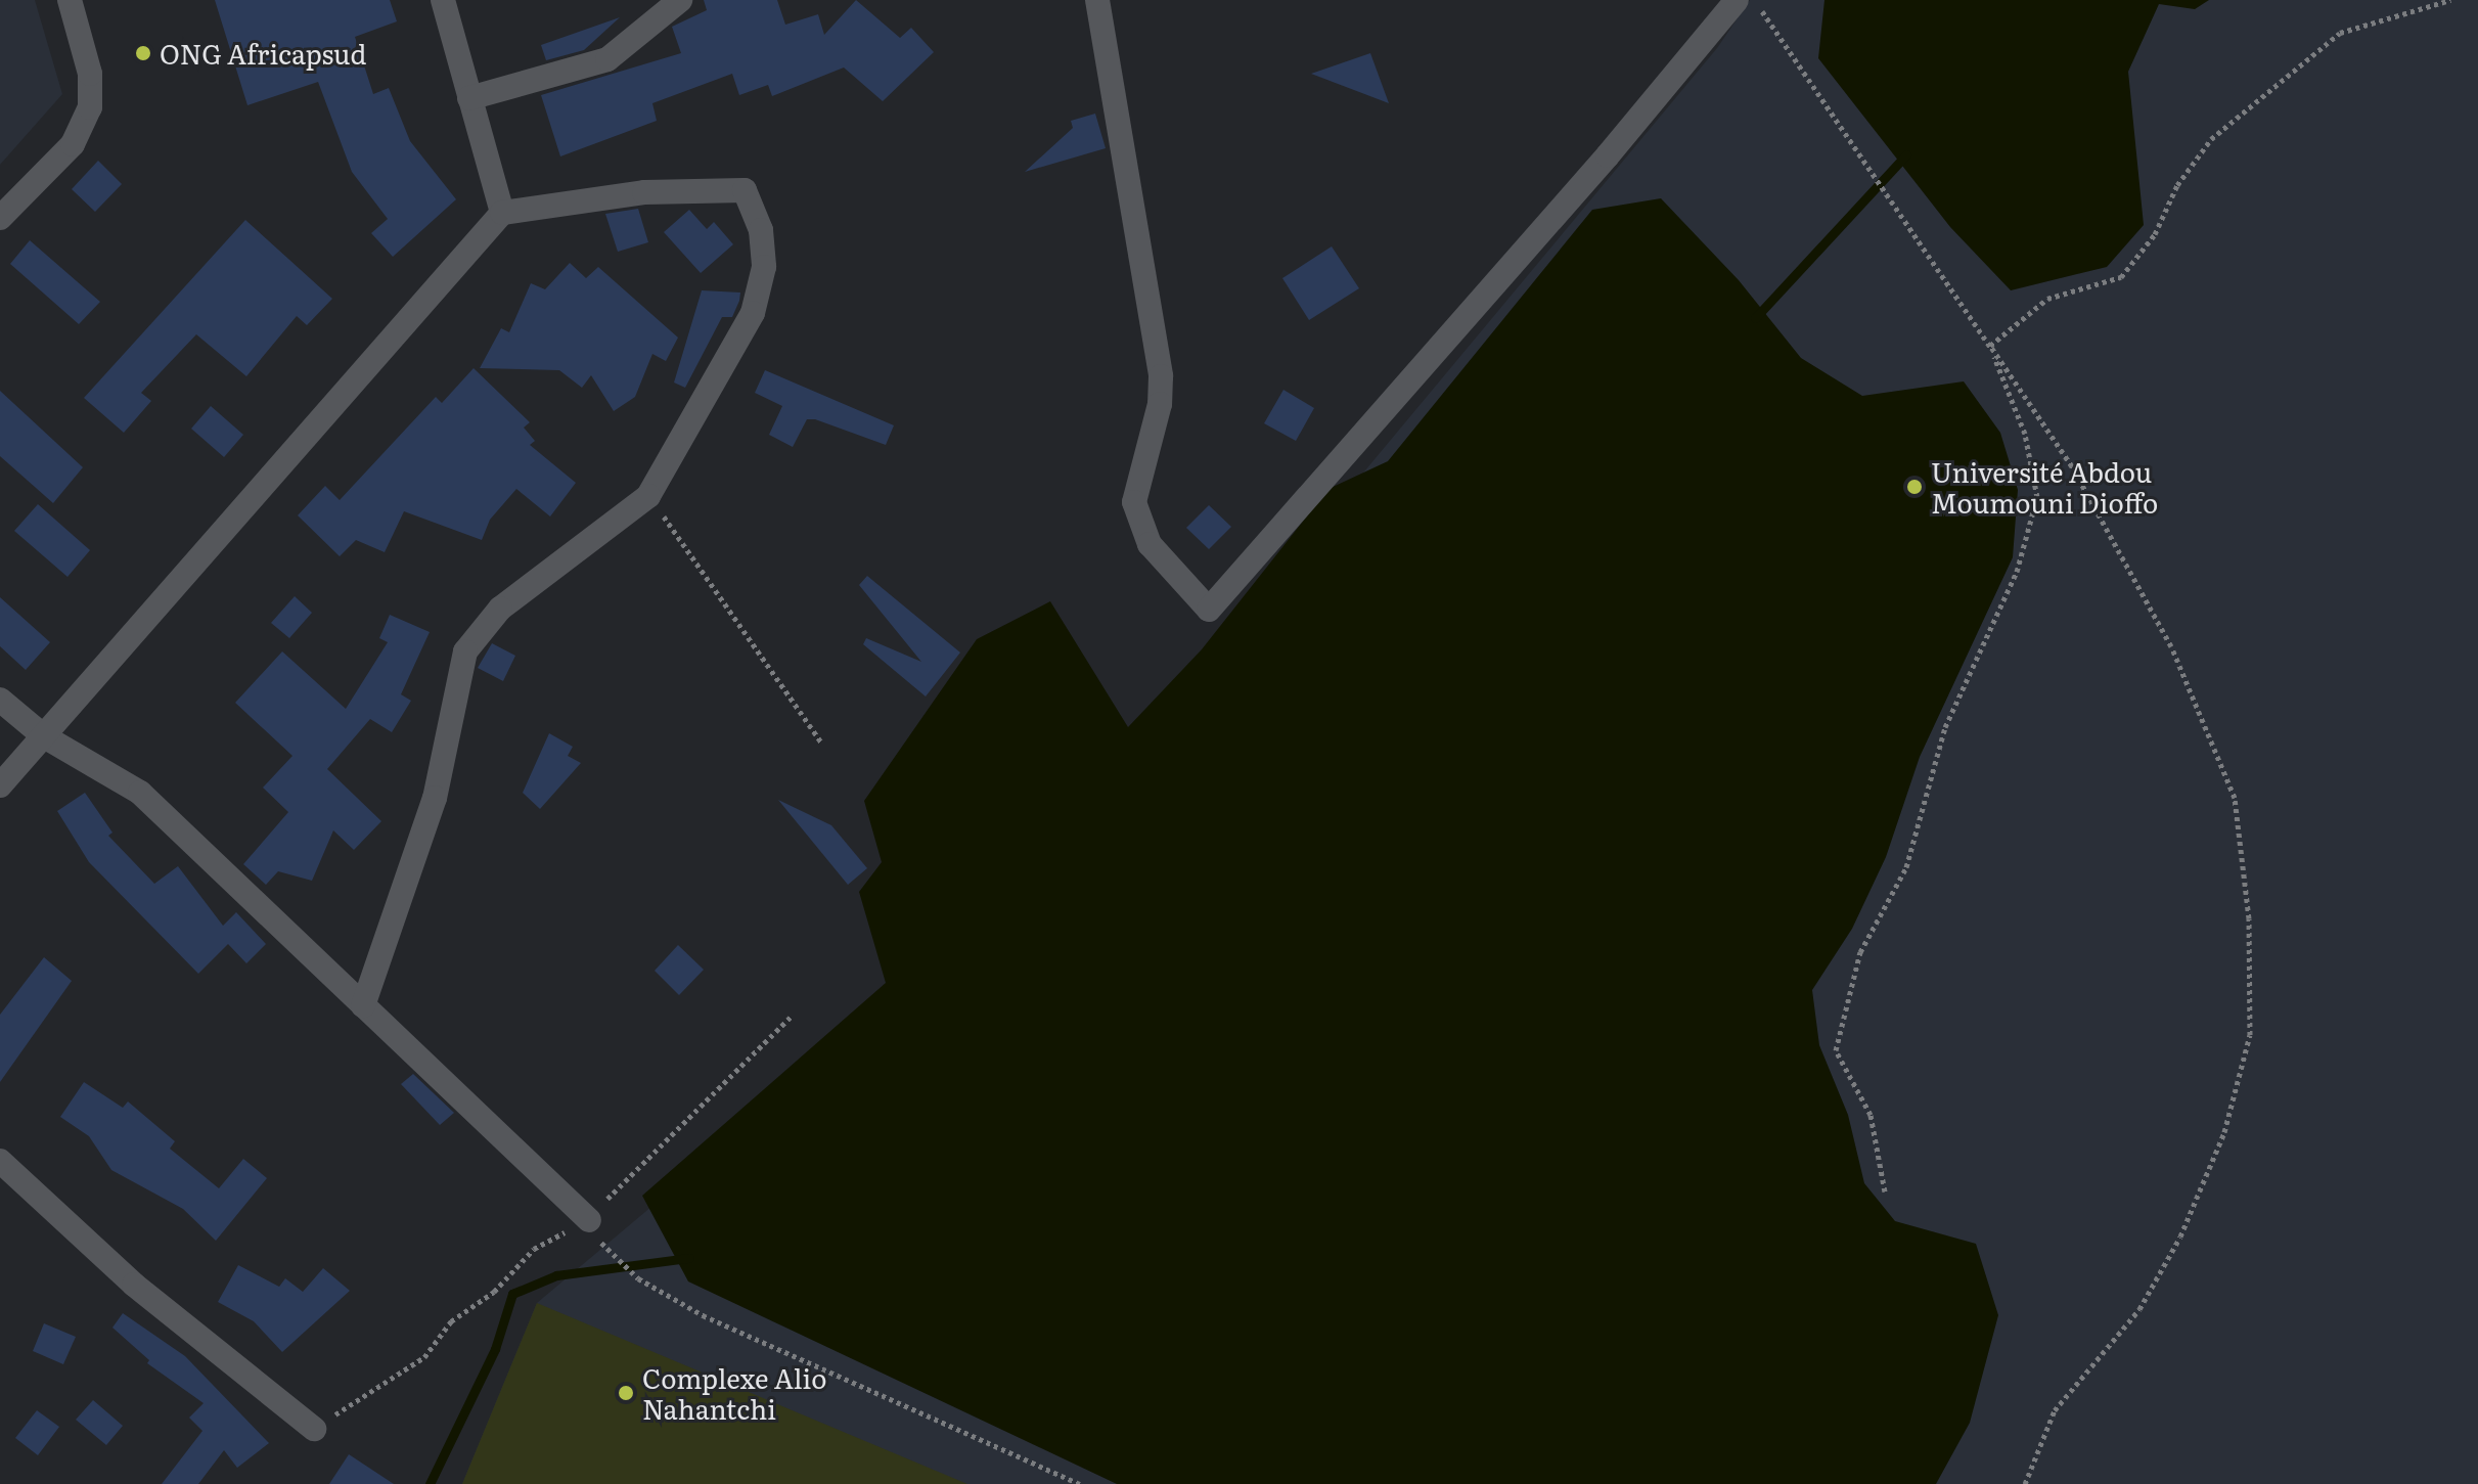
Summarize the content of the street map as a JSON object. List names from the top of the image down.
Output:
{
  "places": ["ONG Africapsud", "Université Abdou Moumouni Dioffo", "Complexe Alio Nahantchi"]
}
